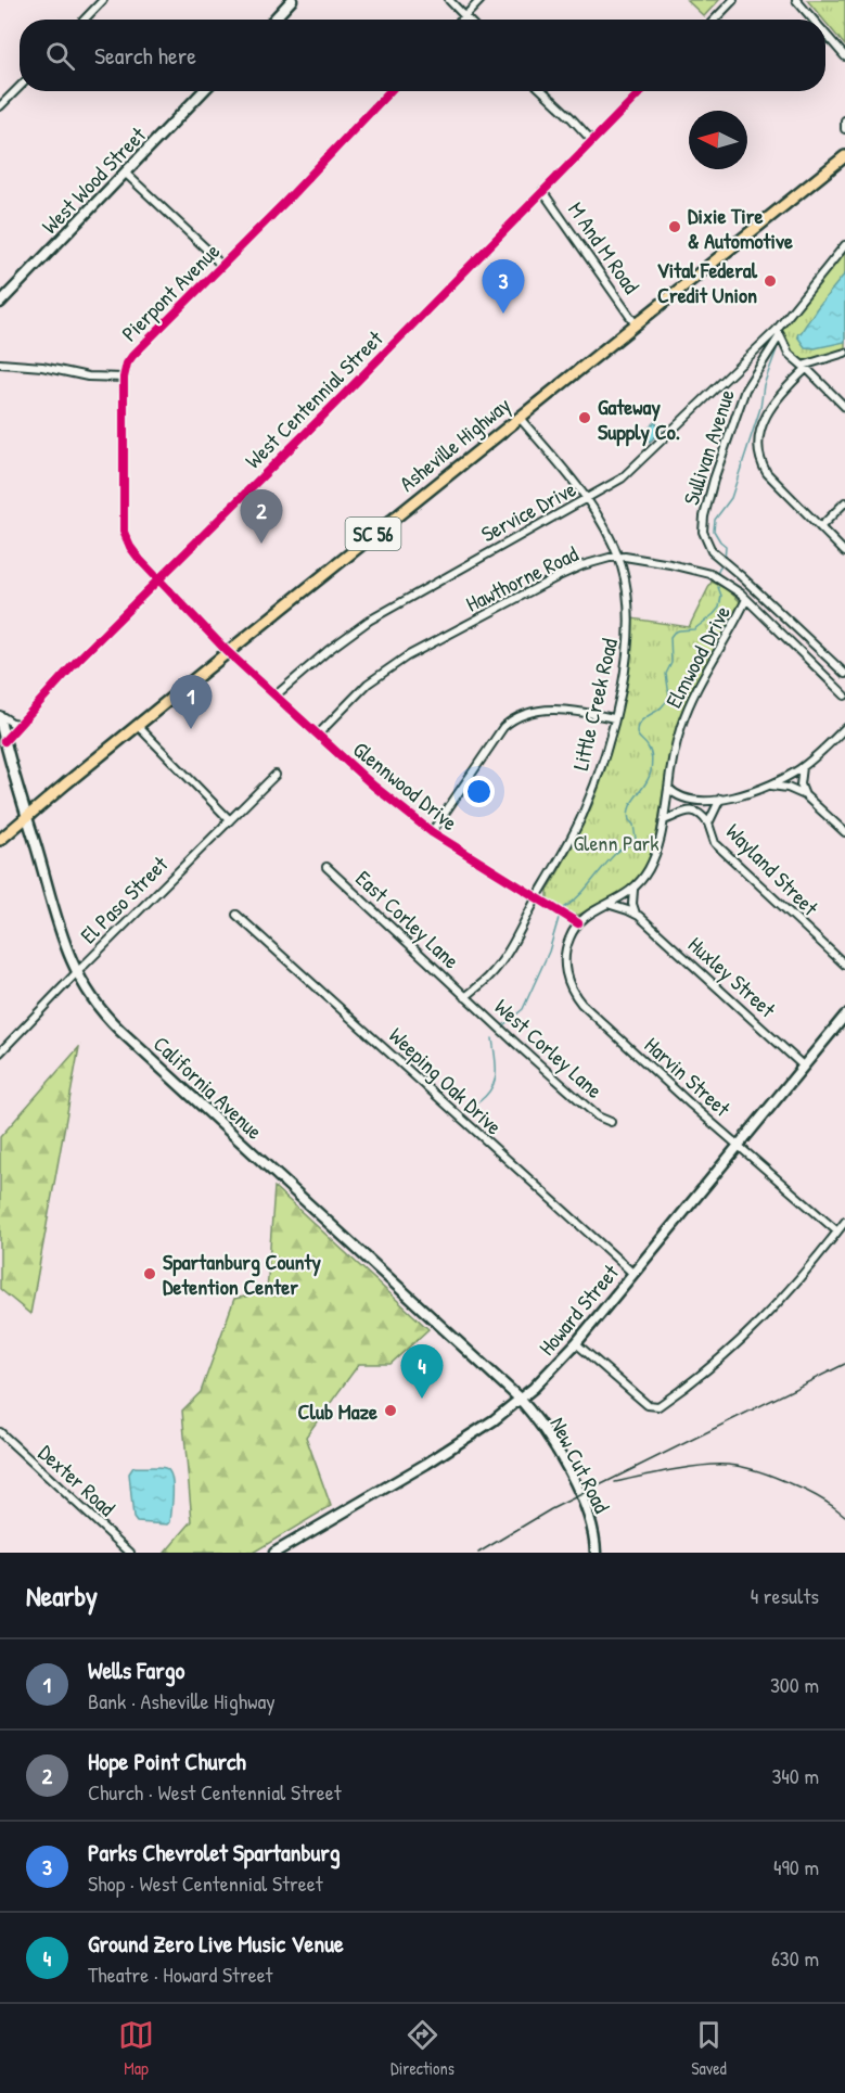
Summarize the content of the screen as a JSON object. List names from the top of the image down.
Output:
{
  "streets": {
    "main road": ["Asheville Highway", "SC 56"],
    "street": [
      "West Wood Street",
      "M And M Road",
      "Pierpont Avenue",
      "West Centennial Street",
      "Sullivan Avenue",
      "Service Drive",
      "Hawthorne Road",
      "Elmwood Drive",
      "Little Creek Road",
      "Glennwood Drive",
      "Wayland Street",
      "El Paso Street",
      "East Corley Lane",
      "Huxley Street",
      "West Corley Lane",
      "Harvin Street",
      "Weeping Oak Drive",
      "California Avenue",
      "Howard Street",
      "New Cut Road",
      "Dexter Road"
    ]
  },
  "crossings": [
    ["M And M Road", "West Centennial Street"],
    ["M And M Road", "Asheville Highway"],
    ["Pierpont Avenue", "West Centennial Street"],
    ["Pierpont Avenue", "Asheville Highway"],
    ["Pierpont Avenue", "Glennwood Drive"],
    ["West Centennial Street", "California Avenue"],
    ["Asheville Highway", "Little Creek Road"],
    ["Asheville Highway", "Glennwood Drive"],
    ["Asheville Highway", "California Avenue"],
    ["Sullivan Avenue", "Service Drive"],
    ["Service Drive", "Little Creek Road"],
    ["Service Drive", "Glennwood Drive"],
    ["Hawthorne Road", "Elmwood Drive"],
    ["Hawthorne Road", "Little Creek Road"],
    ["Hawthorne Road", "Glennwood Drive"],
    ["Elmwood Drive", "Glennwood Drive"],
    ["Elmwood Drive", "Wayland Street"],
    ["Elmwood Drive", "Huxley Street"],
    ["Elmwood Drive", "Harvin Street"],
    ["Little Creek Road", "Glennwood Drive"],
    ["Little Creek Road", "East Corley Lane"],
    ["Little Creek Road", "West Corley Lane"],
    ["Glennwood Drive", "Harvin Street"],
    ["El Paso Street", "California Avenue"],
    ["East Corley Lane", "West Corley Lane"],
    ["Huxley Street", "Howard Street"],
    ["Harvin Street", "Howard Street"],
    ["Weeping Oak Drive", "Howard Street"],
    ["California Avenue", "Howard Street"],
    ["California Avenue", "New Cut Road"],
    ["Howard Street", "New Cut Road"]
  ],
  "parks": ["Glenn Park"],
  "places": [
    "Dixie Tire & Automotive",
    "Vital Federal Credit Union",
    "Gateway Supply Co.",
    "Spartanburg County Detention Center",
    "Club Maze"
  ],
  "north": "left",
  "page": {
    "search": "Search here",
    "pins": [
      "3",
      "2",
      "1",
      "4"
    ],
    "heading": ["Nearby", "4 results"],
    "list": [
      {
        "mark": "1",
        "name": "Wells Fargo",
        "note": "Bank · Asheville Highway",
        "value": "300 m"
      },
      {
        "mark": "2",
        "name": "Hope Point Church",
        "note": "Church · West Centennial Street",
        "value": "340 m"
      },
      {
        "mark": "3",
        "name": "Parks Chevrolet Spartanburg",
        "note": "Shop · West Centennial Street",
        "value": "490 m"
      },
      {
        "mark": "4",
        "name": "Ground Zero Live Music Venue",
        "note": "Theatre · Howard Street",
        "value": "630 m"
      }
    ],
    "nav": ["Map", "Directions", "Saved"]
  }
}
